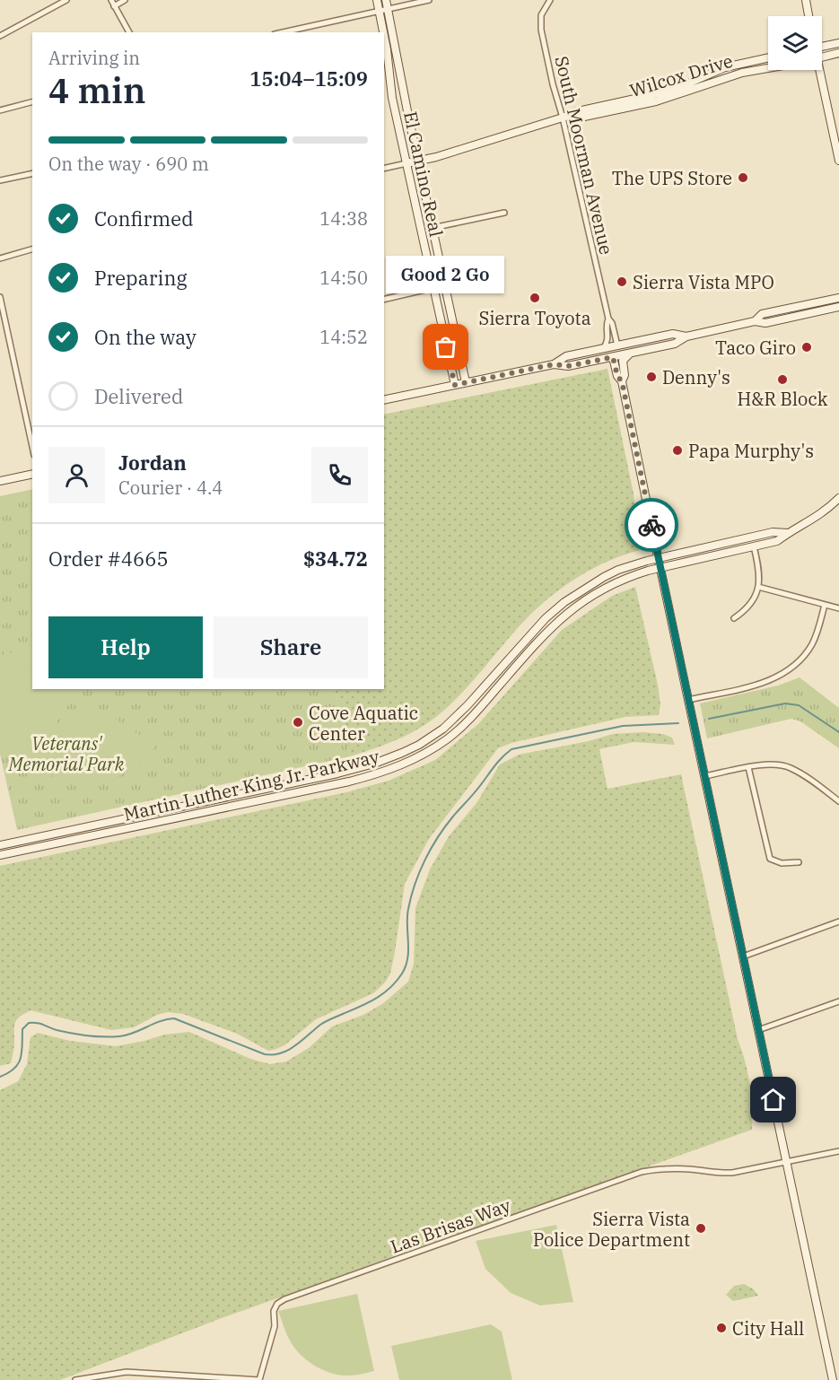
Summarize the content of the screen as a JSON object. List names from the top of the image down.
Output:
{
  "streets": {
    "street": [
      "Wilcox Drive",
      "South Moorman Avenue",
      "El Camino Real",
      "Martin Luther King Jr. Parkway",
      "Las Brisas Way"
    ]
  },
  "crossings": [
    ["Wilcox Drive", "South Moorman Avenue"],
    ["Wilcox Drive", "El Camino Real"]
  ],
  "parks": ["Veterans' Memorial Park"],
  "places": [
    "The UPS Store",
    "Sierra Vista MPO",
    "Sierra Toyota",
    "Good 2 Go",
    "Taco Giro",
    "Denny's",
    "H&R Block",
    "Papa Murphy's",
    "Cove Aquatic Center",
    "Sierra Vista Police Department",
    "City Hall"
  ],
  "page": {
    "heading": ["4 min", "Arriving in", "15:04–15:09"],
    "panel": [
      "Jordan",
      "Courier · 4.4",
      "Order #4665",
      "$34.72"
    ],
    "bar": "On the way · 690 m",
    "list": [
      ["Confirmed", "14:38"],
      ["Preparing", "14:50"],
      ["On the way", "14:52"],
      "Delivered"
    ],
    "bubble": "Good 2 Go",
    "buttons": ["Help", "Share"]
  }
}
